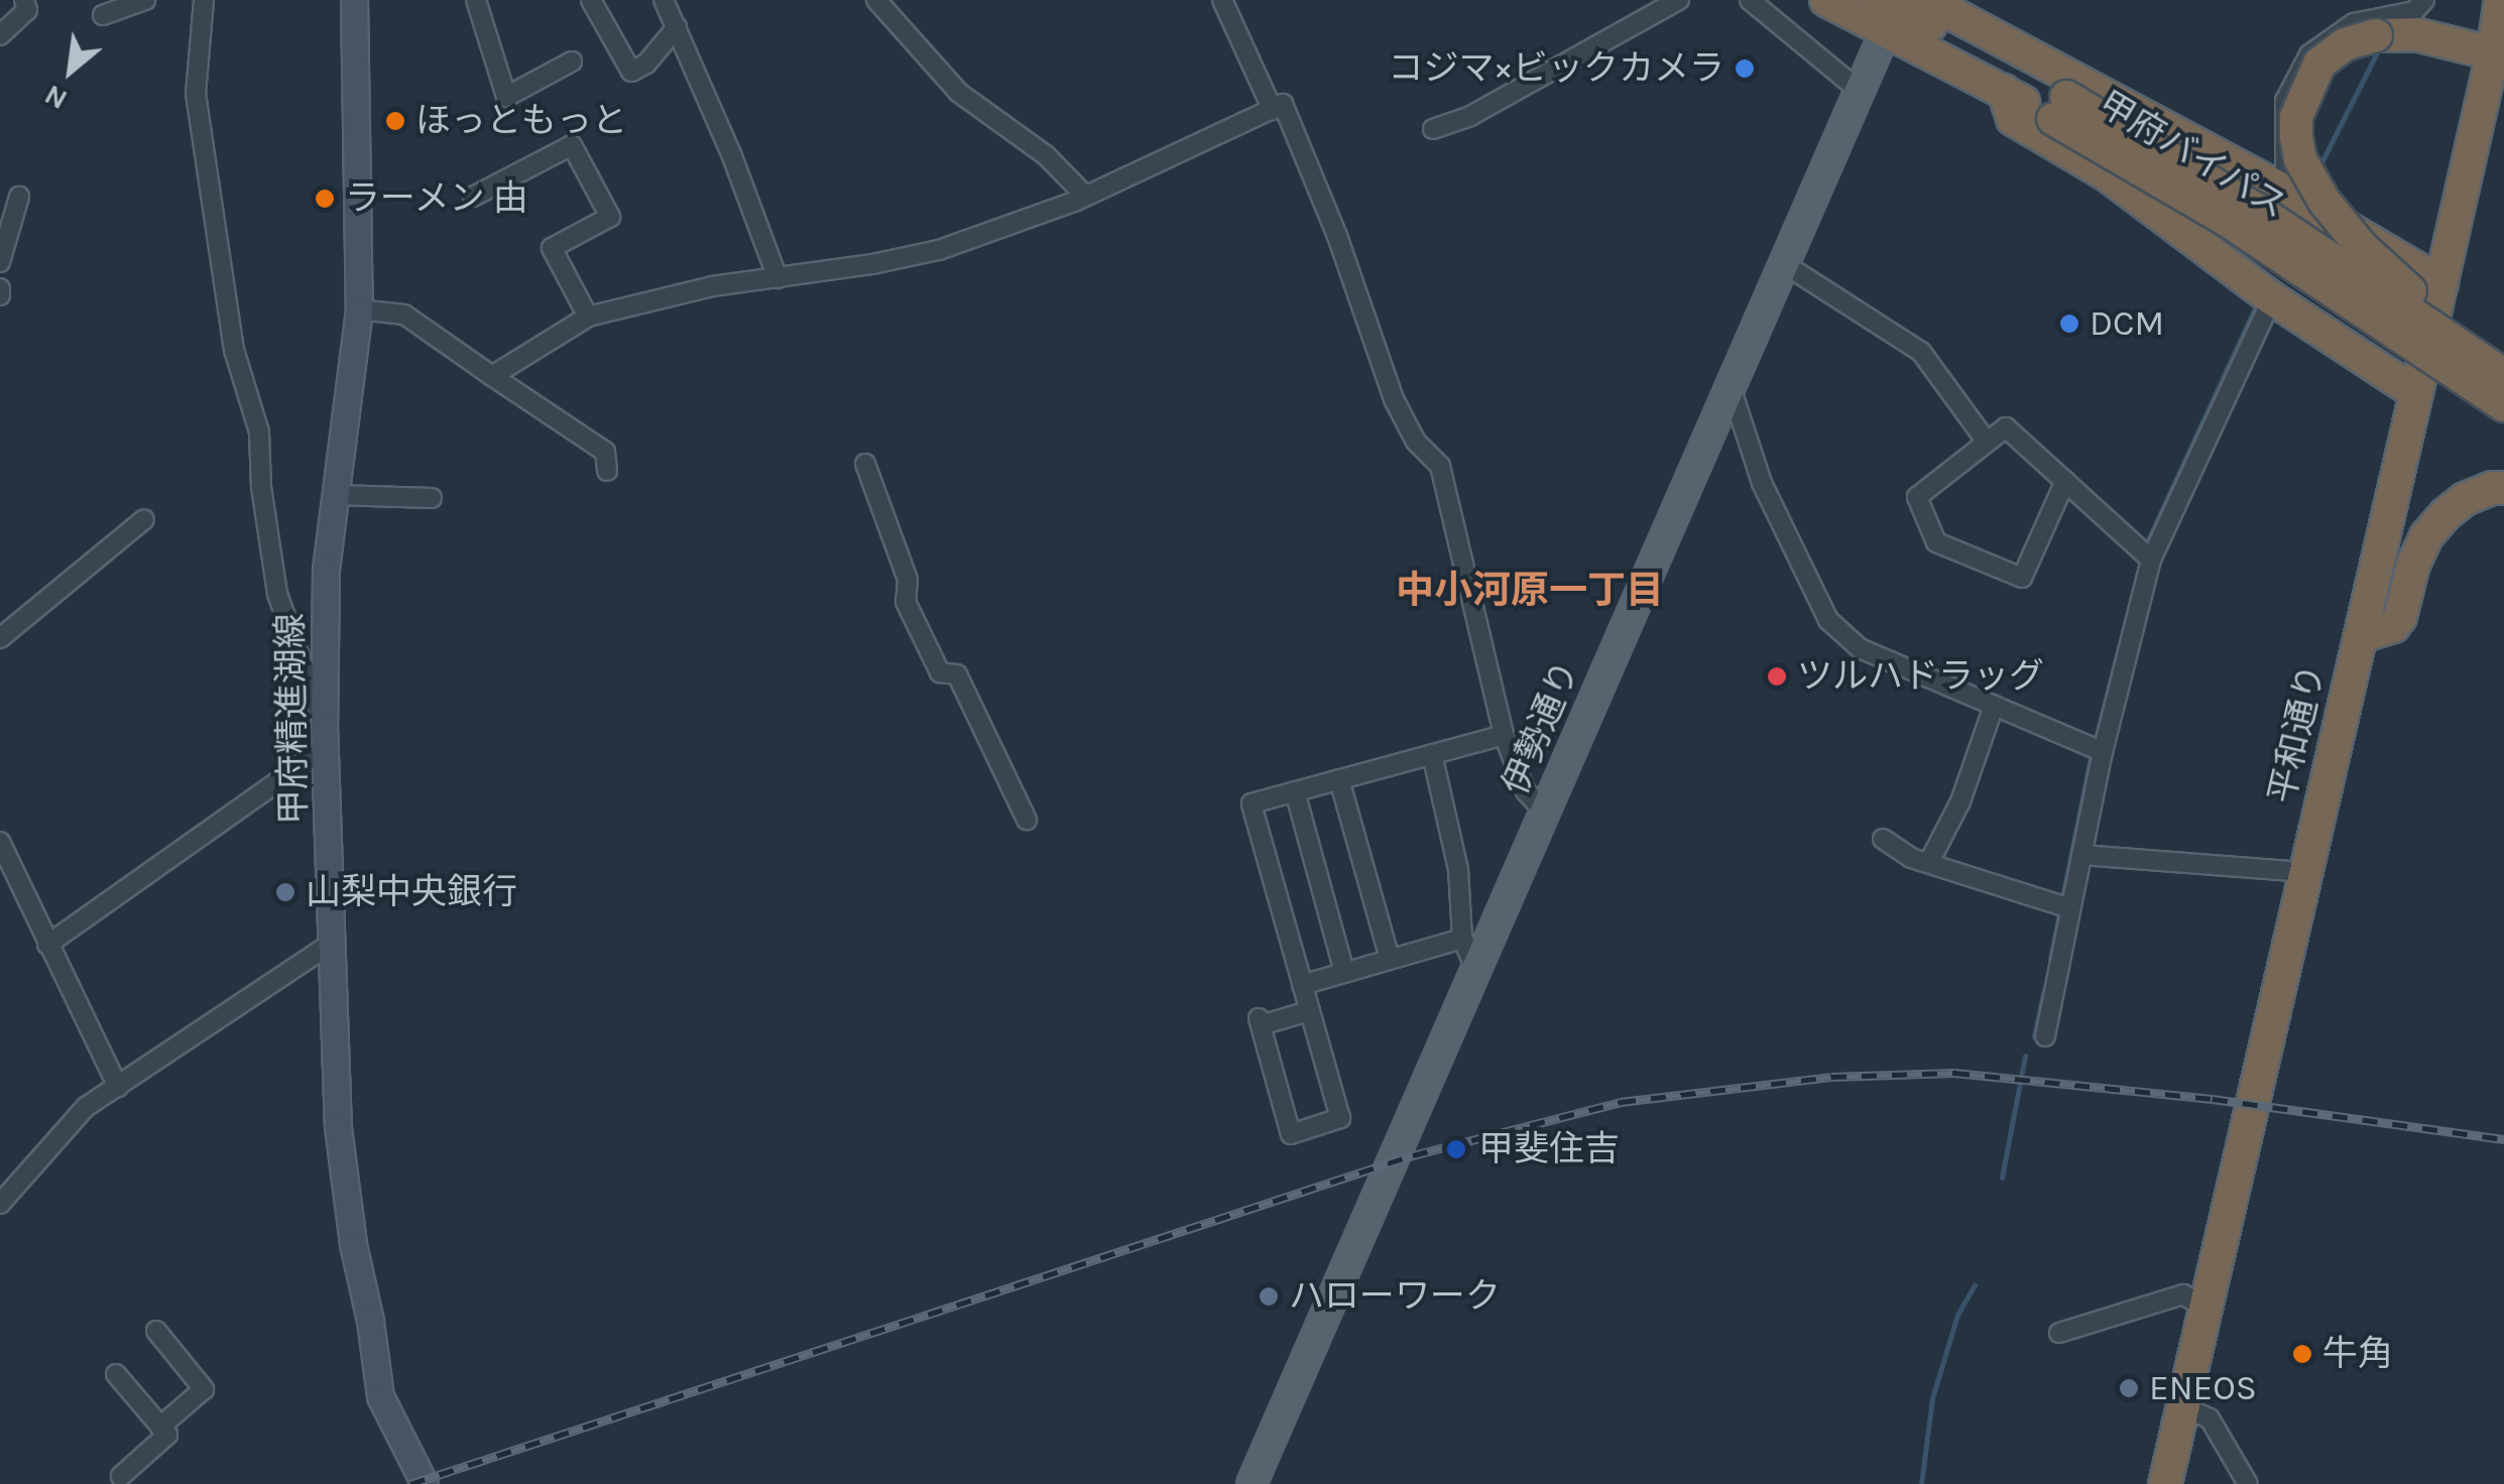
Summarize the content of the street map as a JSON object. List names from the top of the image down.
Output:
{
  "streets": {
    "highway": ["甲府バイパス", "平和通り"],
    "main road": ["甲府精進湖線", "伊勢通り"]
  },
  "crossings": [
    ["甲府バイパス", "伊勢通り"]
  ],
  "districts": ["中小河原一丁目"],
  "places": [
    "コジマ×ビックカメラ",
    "ほっともっと",
    "ラーメン 由",
    "DCM",
    "ツルハドラッグ",
    "山梨中央銀行",
    "甲斐住吉",
    "ハローワーク",
    "牛角",
    "ENEOS"
  ],
  "north": "bottom left"
}
